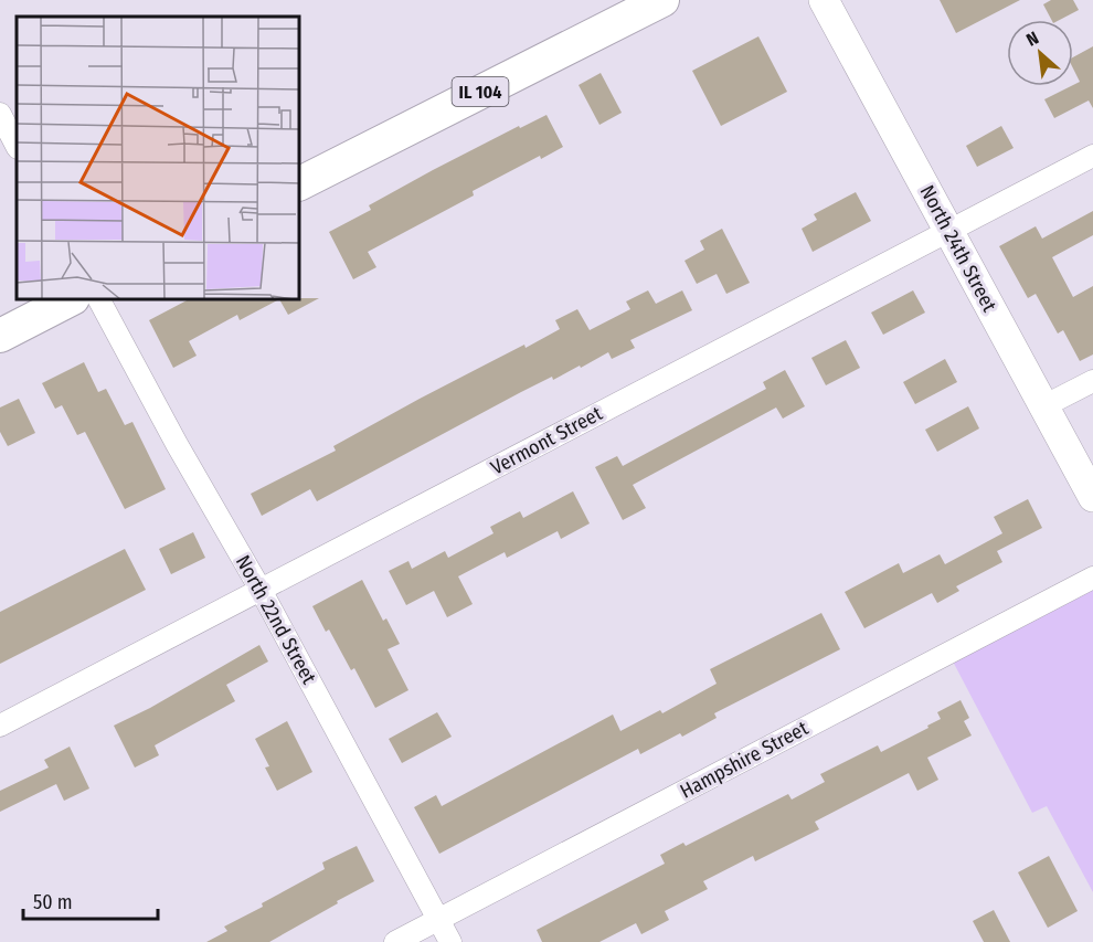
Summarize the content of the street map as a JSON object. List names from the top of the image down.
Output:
{
  "streets": {
    "main road": ["IL 104", "North 24th Street"],
    "street": ["Vermont Street", "North 22nd Street", "Hampshire Street"]
  },
  "crossings": [
    ["North 24th Street", "Vermont Street"],
    ["Vermont Street", "North 22nd Street"],
    ["North 22nd Street", "Hampshire Street"]
  ],
  "scale_bar": "50 m",
  "north": "top left"
}
